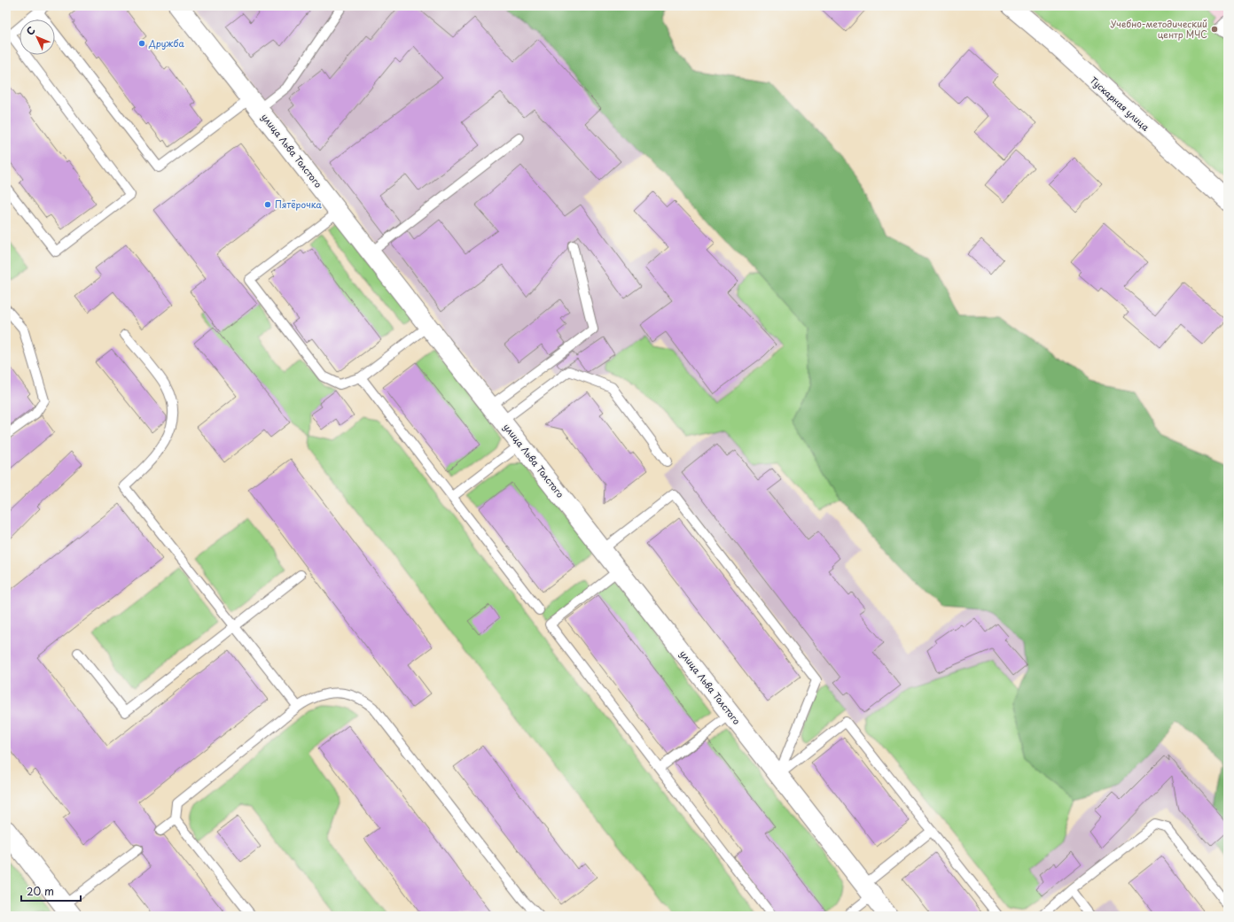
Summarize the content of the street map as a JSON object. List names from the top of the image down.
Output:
{
  "streets": {
    "street": ["Тускарная улица", "улица Льва Толстого"]
  },
  "places": ["Учебно-методический центр МЧС", "Дружба", "Пятёрочка"],
  "scale_bar": "20 m",
  "north": "top left"
}
